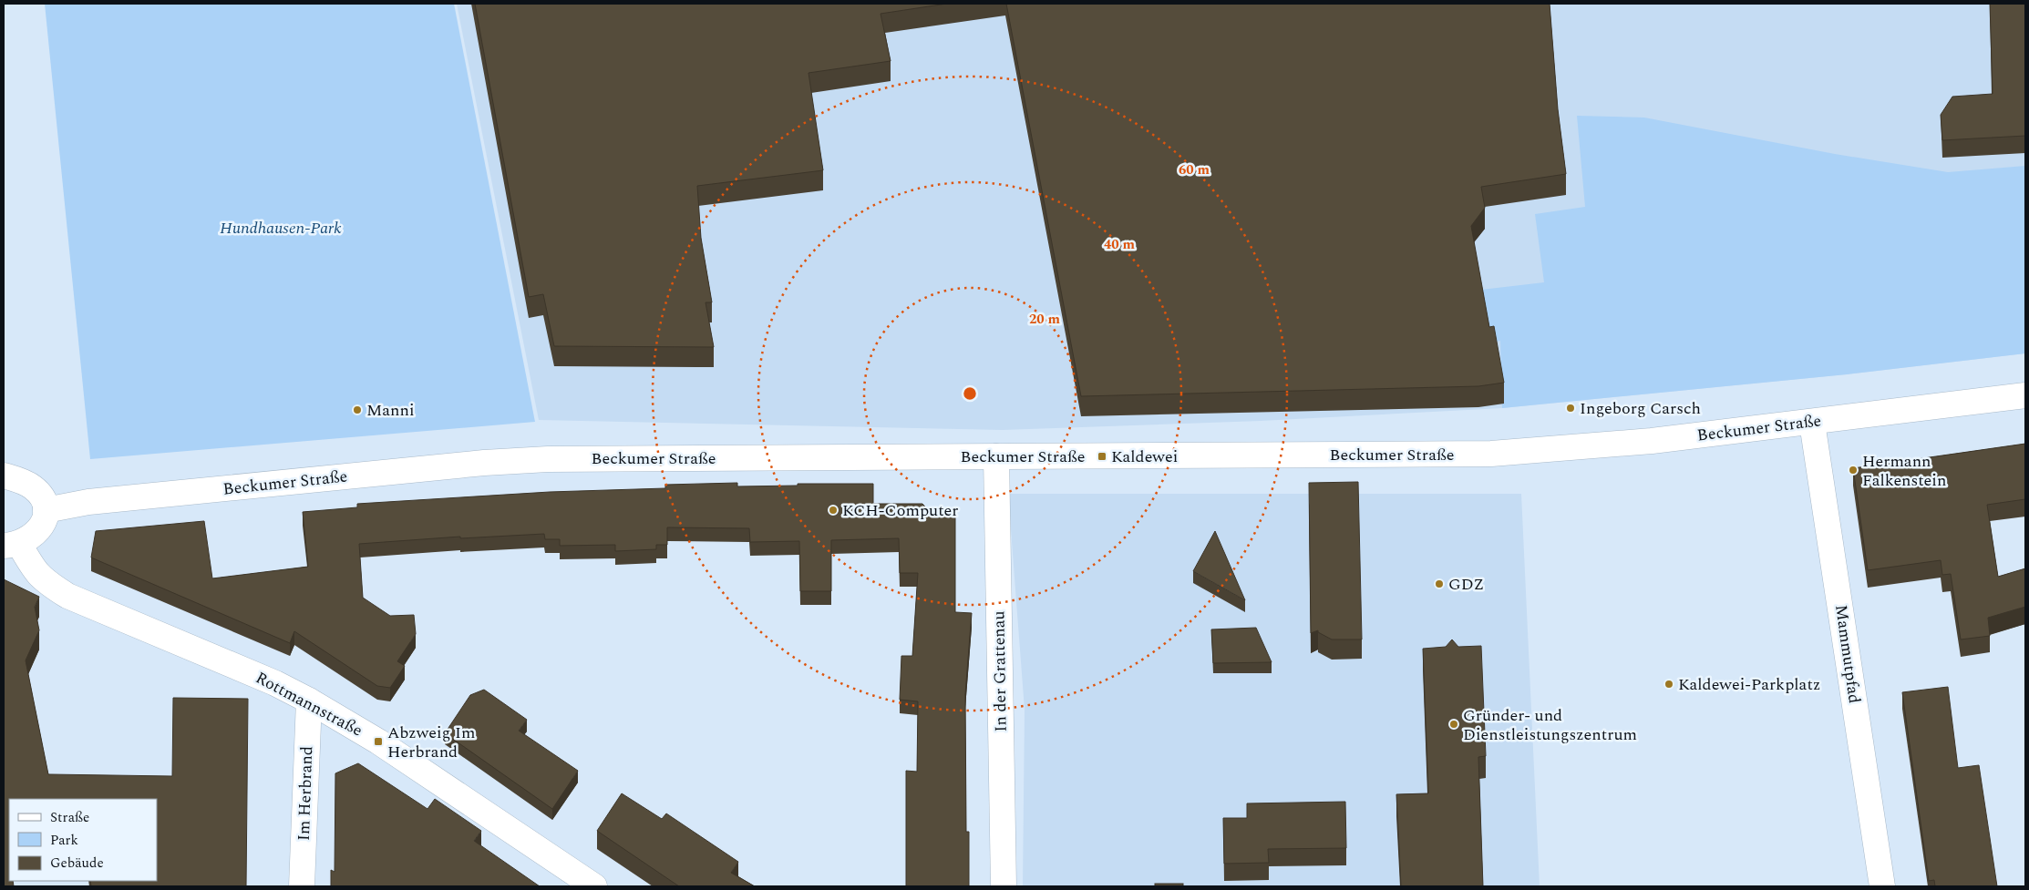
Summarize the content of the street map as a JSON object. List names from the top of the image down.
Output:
{
  "streets": {
    "street": [
      "Beckumer Straße",
      "Mammutpfad",
      "In der Grattenau",
      "Rottmannstraße",
      "Im Herbrand"
    ]
  },
  "crossings": [
    ["Beckumer Straße", "Mammutpfad"],
    ["Beckumer Straße", "In der Grattenau"],
    ["Rottmannstraße", "Im Herbrand"]
  ],
  "parks": ["Hundhausen-Park"],
  "places": {
    "other": [
      "Ingeborg Carsch",
      "Manni",
      "Hermann Falkenstein",
      "KCH-Computer",
      "GDZ",
      "Kaldewei-Parkplatz",
      "Gründer- und Dienstleistungszentrum"
    ],
    "transit": ["Kaldewei", "Abzweig Im Herbrand"]
  },
  "legend": ["Straße", "Park", "Gebäude"],
  "rings": ["60 m", "40 m", "20 m"]
}
